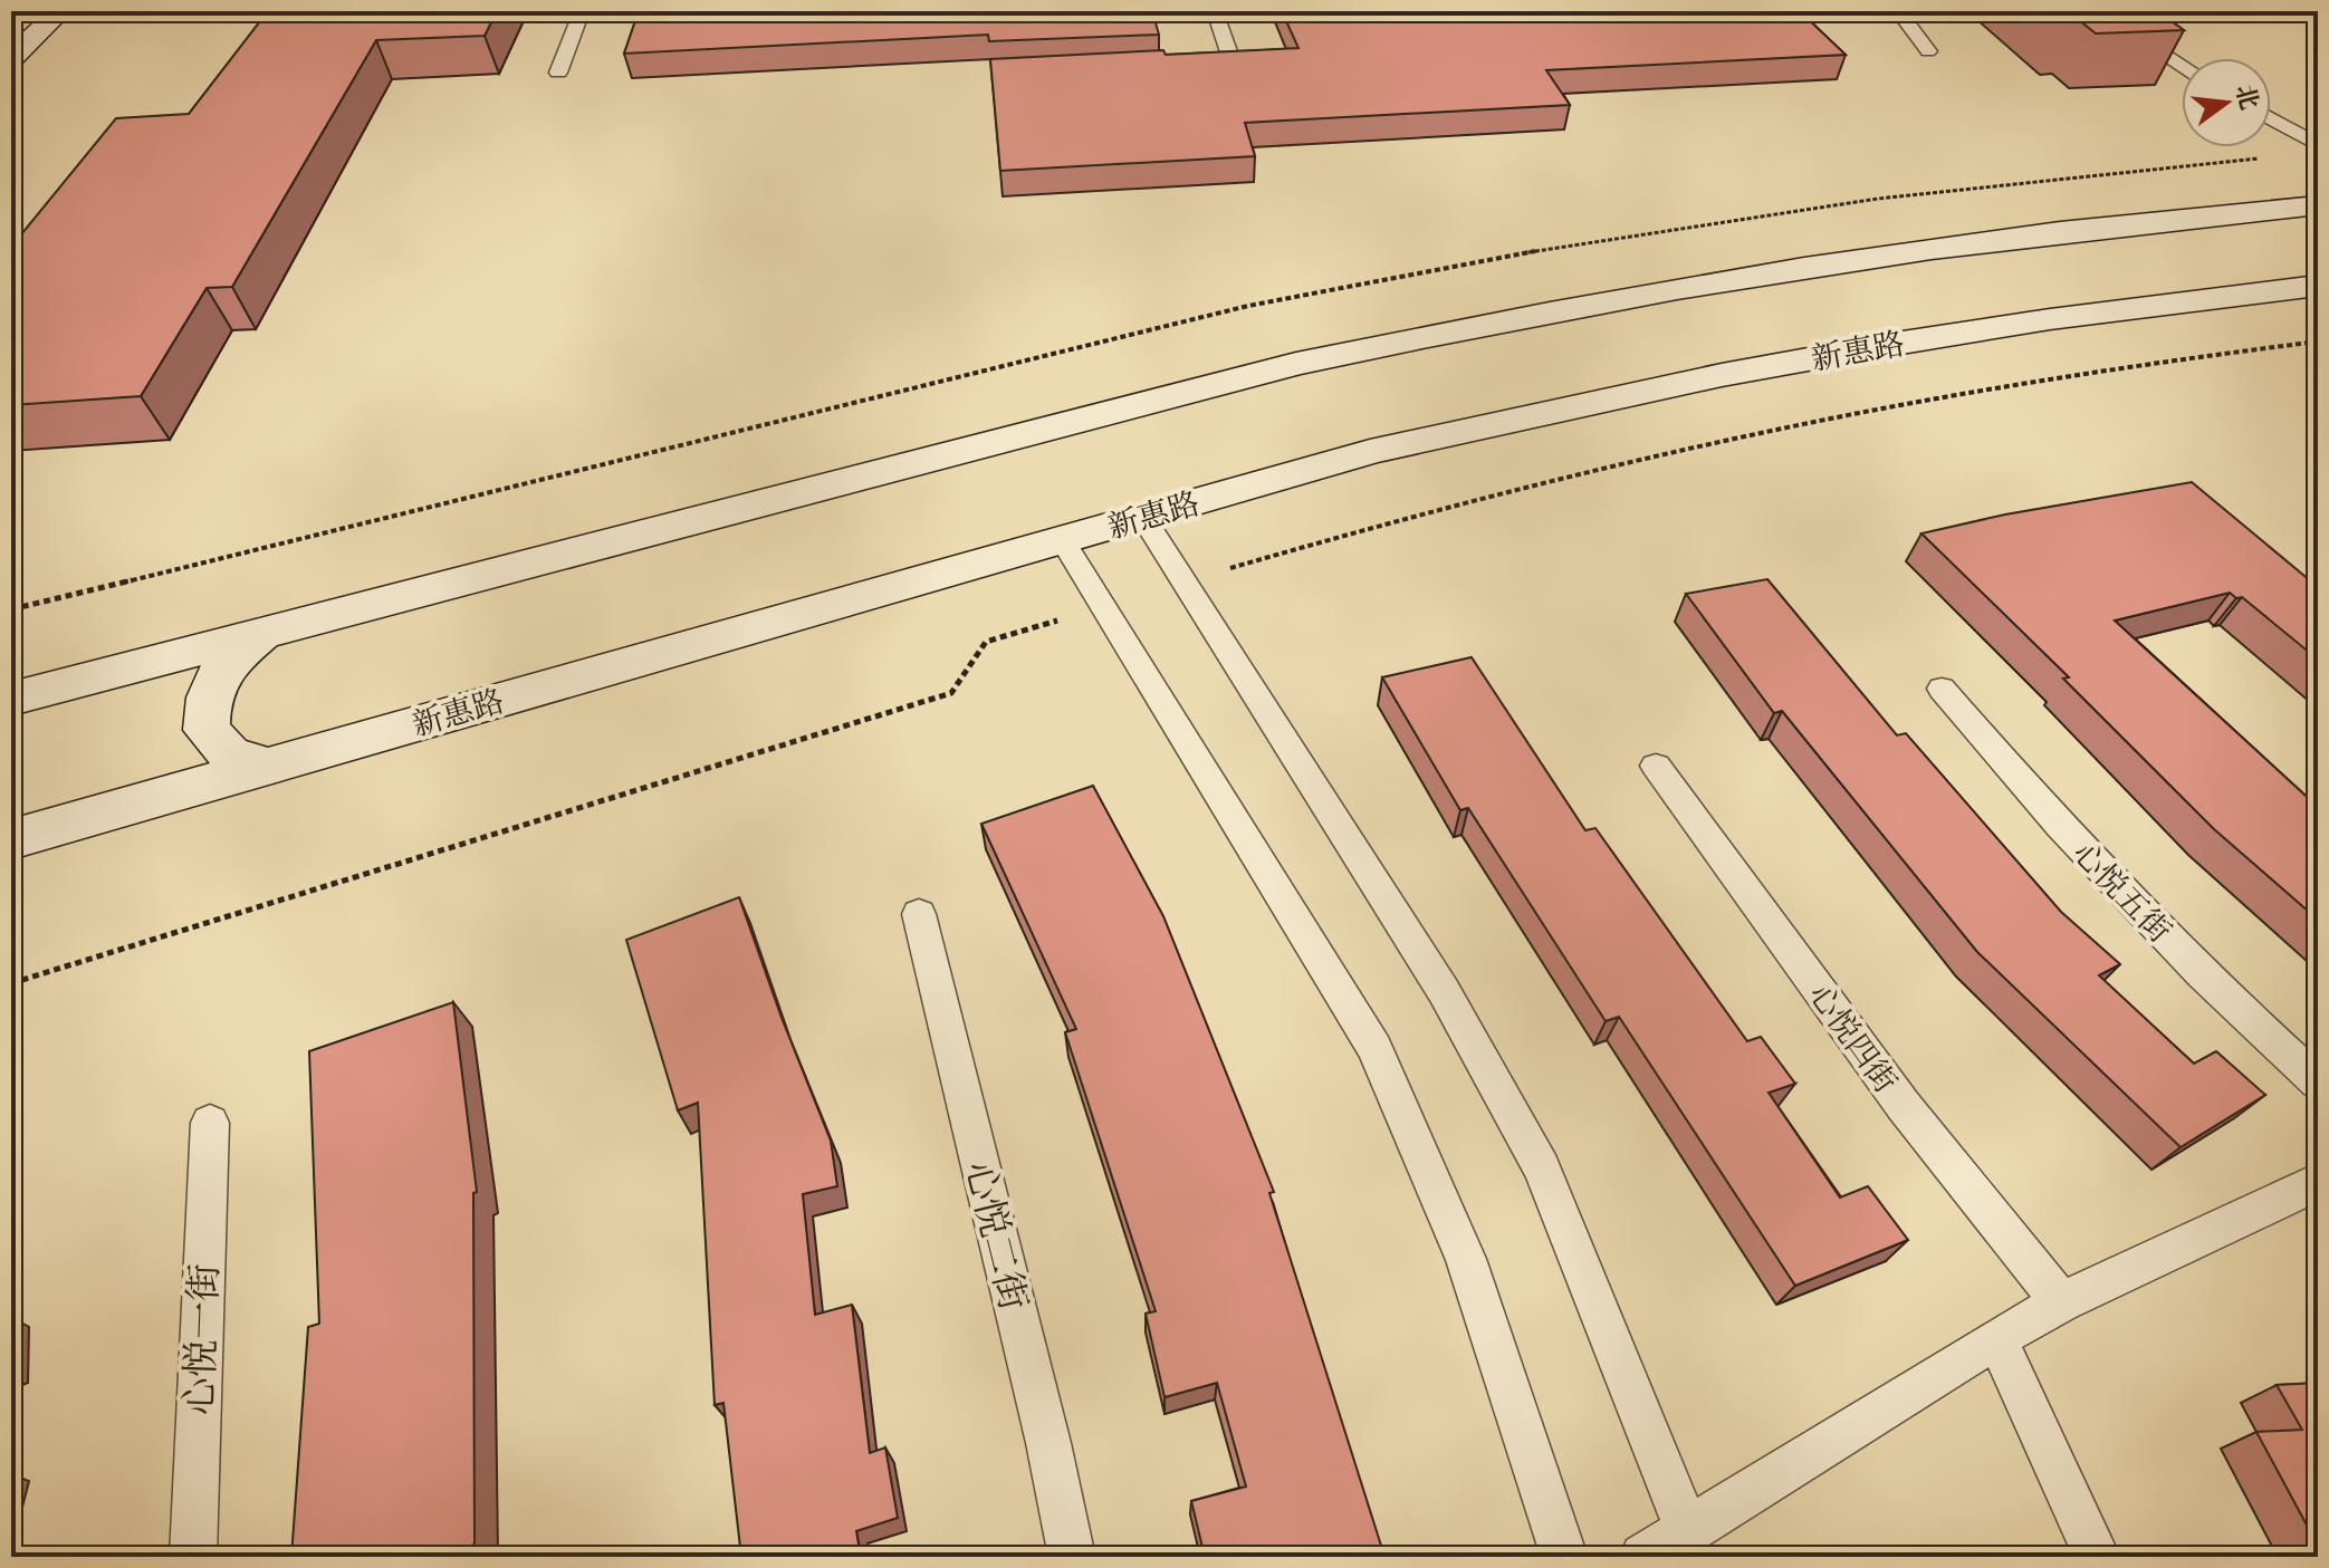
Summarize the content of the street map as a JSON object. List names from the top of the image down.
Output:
{
  "streets": {
    "main road": ["新惠路"],
    "lane": [
      "心悦五街",
      "心悦四街",
      "心悦二街",
      "心悦一街"
    ]
  },
  "north": "right"
}
